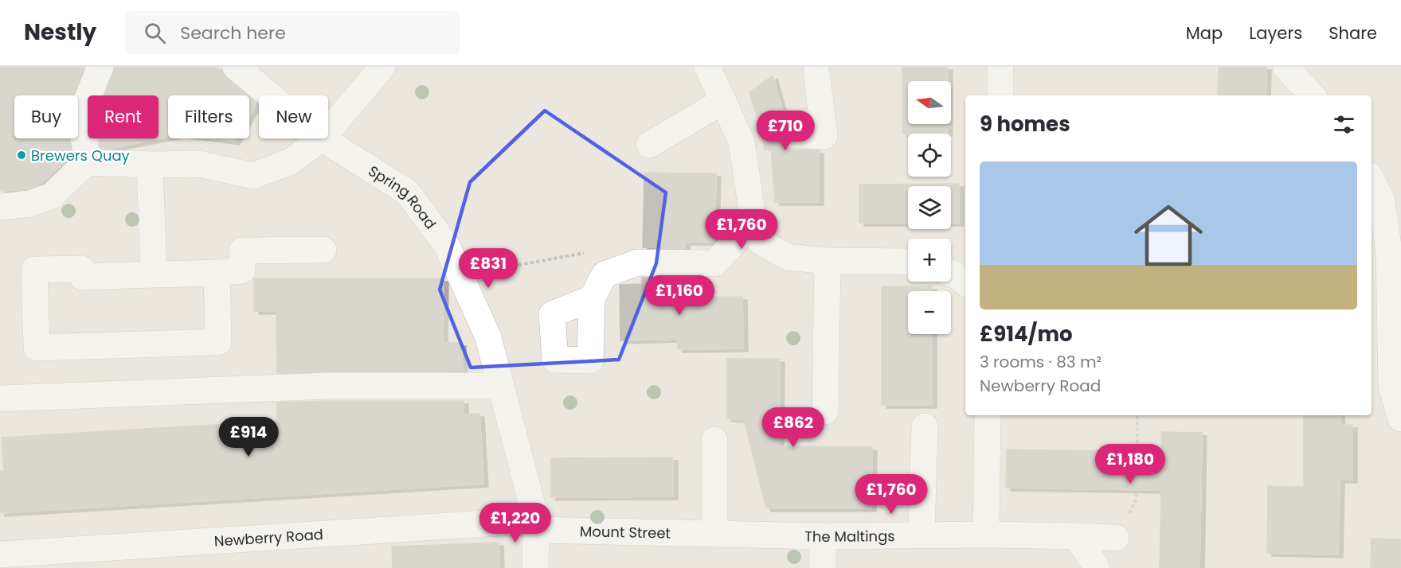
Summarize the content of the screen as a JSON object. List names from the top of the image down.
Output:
{
  "streets": {
    "street": [
      "Spring Road",
      "Mount Street",
      "The Maltings",
      "Newberry Road"
    ]
  },
  "crossings": [
    ["Spring Road", "Mount Street"],
    ["Spring Road", "Newberry Road"],
    ["Mount Street", "The Maltings"],
    ["Mount Street", "Newberry Road"]
  ],
  "places": ["Brewers Quay"],
  "north": "left",
  "page": {
    "header": "Nestly",
    "search": "Search here",
    "nav": ["Map", "Layers", "Share"],
    "map_buttons": ["+", "−"],
    "chip": [
      "Buy",
      "Rent",
      "Filters",
      "New"
    ],
    "heading": "9 homes",
    "price": [
      "£710",
      "£1,760",
      "£831",
      "£1,160",
      "£862",
      "£914",
      "£1,180",
      "£1,760",
      "£1,220"
    ],
    "list": [
      {
        "name": "£914/mo",
        "note": "3 rooms · 83 m² · Newberry Road"
      }
    ]
  }
}
